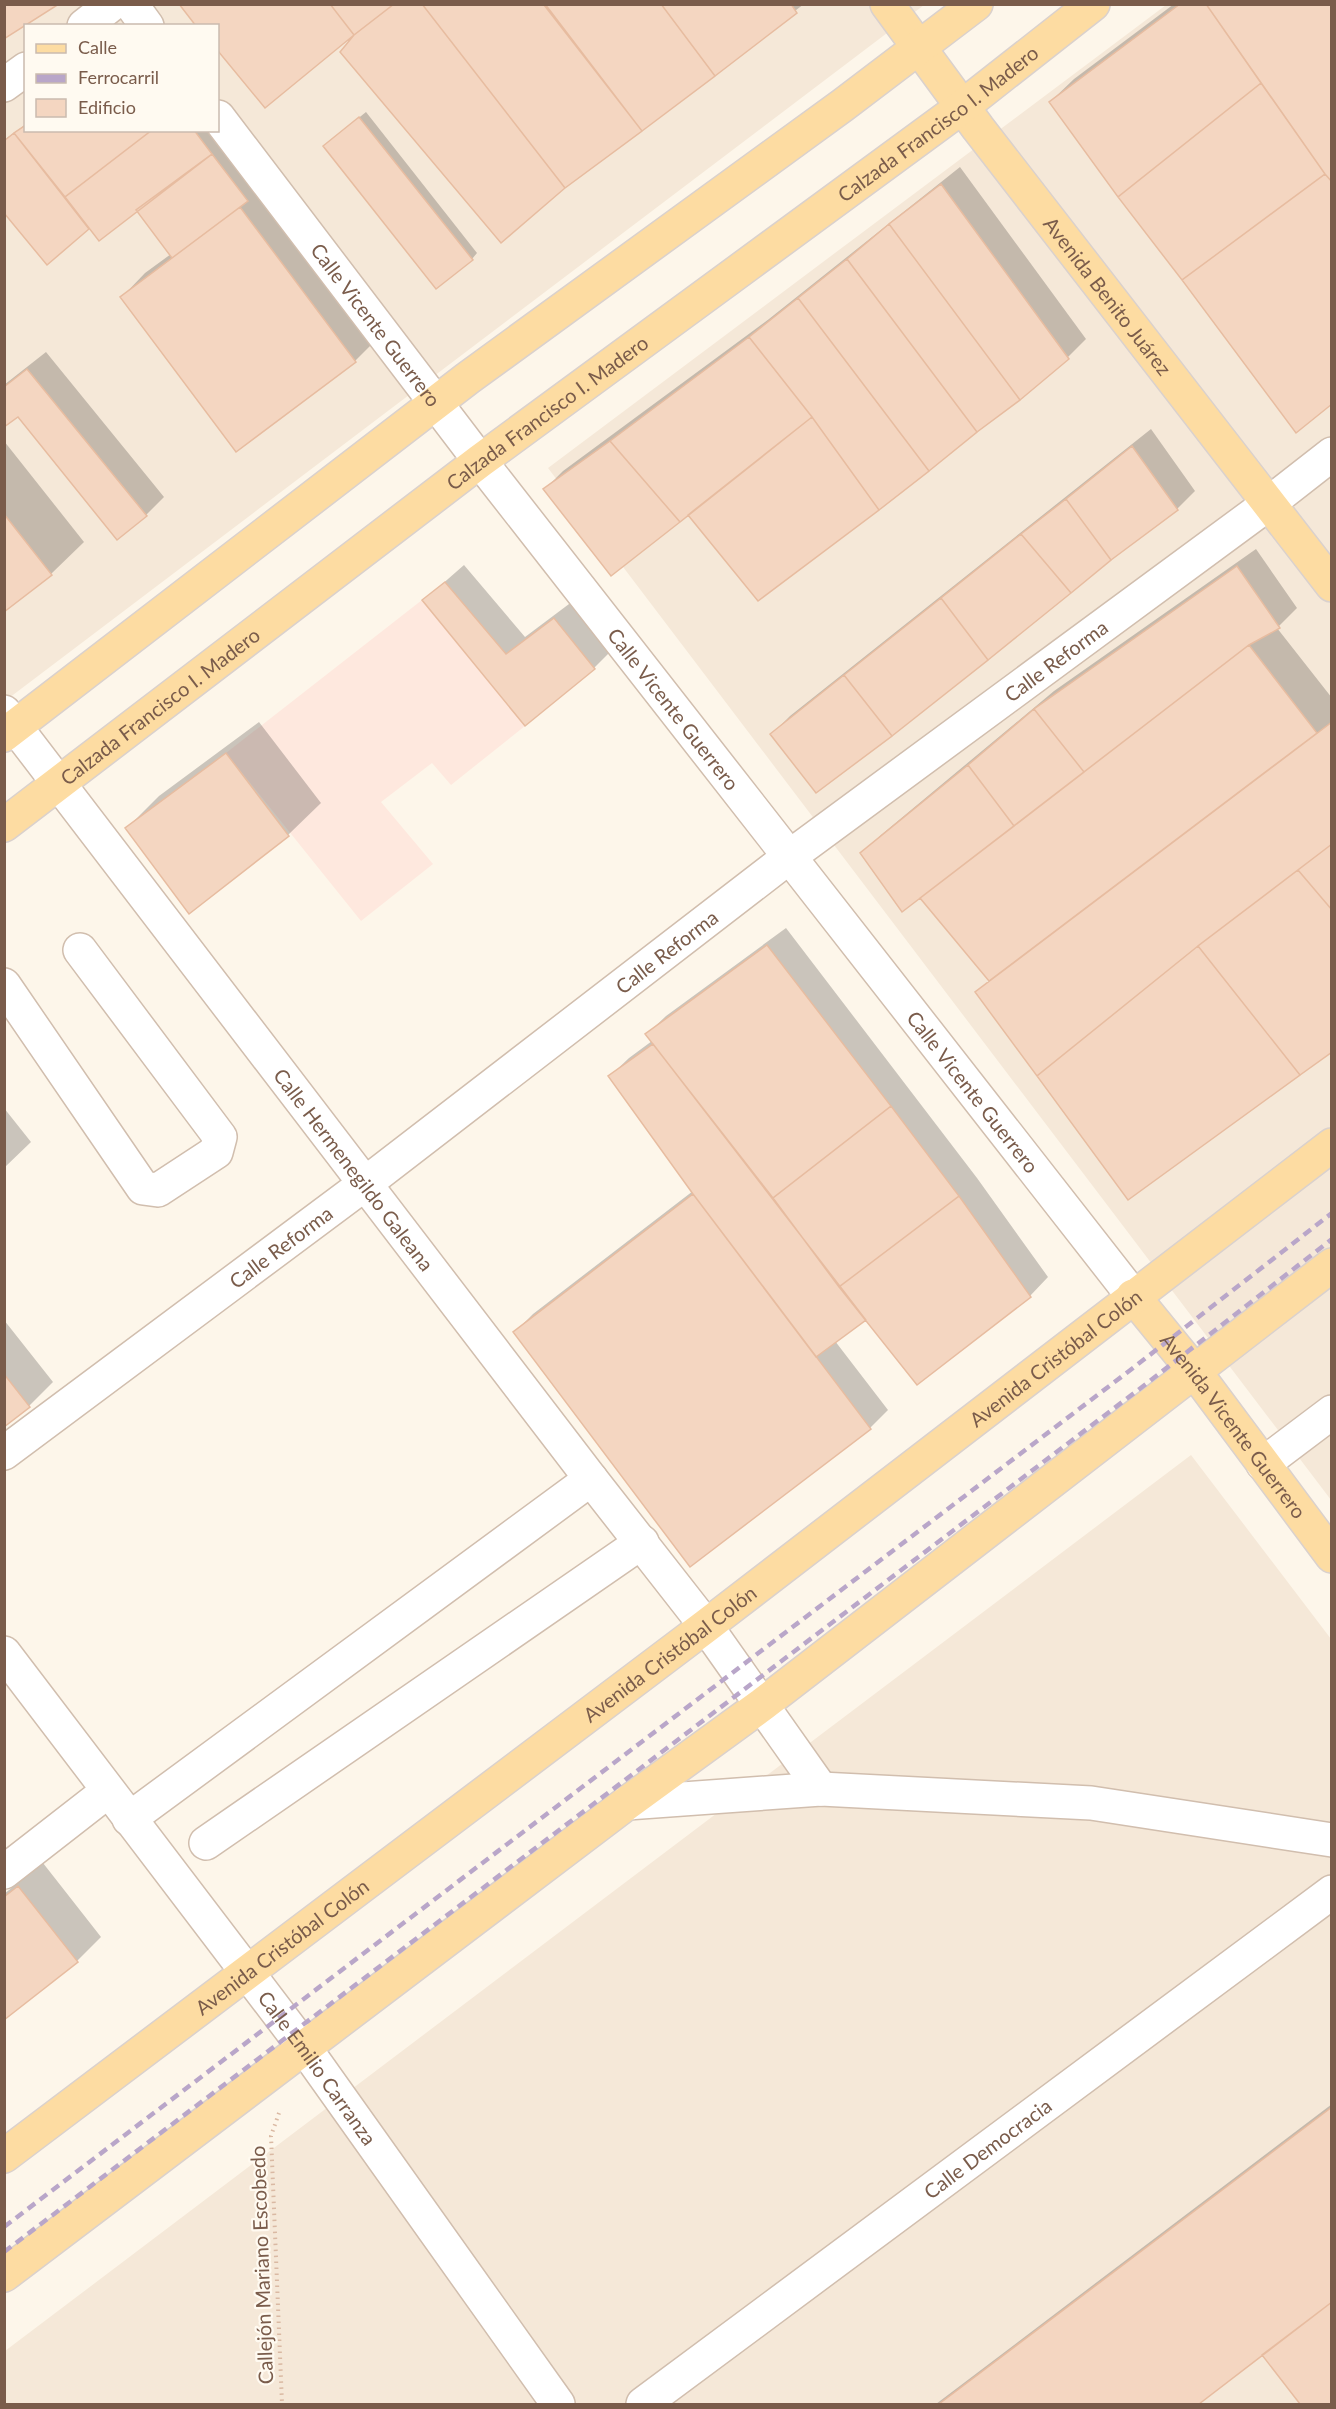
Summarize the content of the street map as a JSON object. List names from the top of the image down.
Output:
{
  "streets": {
    "main road": [
      "Calzada Francisco I. Madero",
      "Avenida Benito Juárez",
      "Avenida Cristóbal Colón",
      "Avenida Vicente Guerrero"
    ],
    "street": [
      "Calle Vicente Guerrero",
      "Calle Reforma",
      "Calle Hermenegildo Galeana",
      "Calle Emilio Carranza",
      "Calle Democracia"
    ],
    "path": ["Callejón Mariano Escobedo"]
  },
  "crossings": [
    ["Calzada Francisco I. Madero", "Avenida Benito Juárez"],
    ["Calzada Francisco I. Madero", "Calle Vicente Guerrero"],
    ["Calzada Francisco I. Madero", "Calle Hermenegildo Galeana"],
    ["Avenida Benito Juárez", "Calle Reforma"],
    ["Calle Vicente Guerrero", "Calle Reforma"],
    ["Calle Vicente Guerrero", "Avenida Cristóbal Colón"],
    ["Calle Vicente Guerrero", "Avenida Vicente Guerrero"],
    ["Calle Reforma", "Calle Hermenegildo Galeana"],
    ["Calle Hermenegildo Galeana", "Avenida Cristóbal Colón"],
    ["Avenida Cristóbal Colón", "Avenida Vicente Guerrero"],
    ["Avenida Cristóbal Colón", "Calle Emilio Carranza"],
    ["Calle Emilio Carranza", "Callejón Mariano Escobedo"]
  ],
  "legend": ["Calle", "Ferrocarril", "Edificio"]
}
